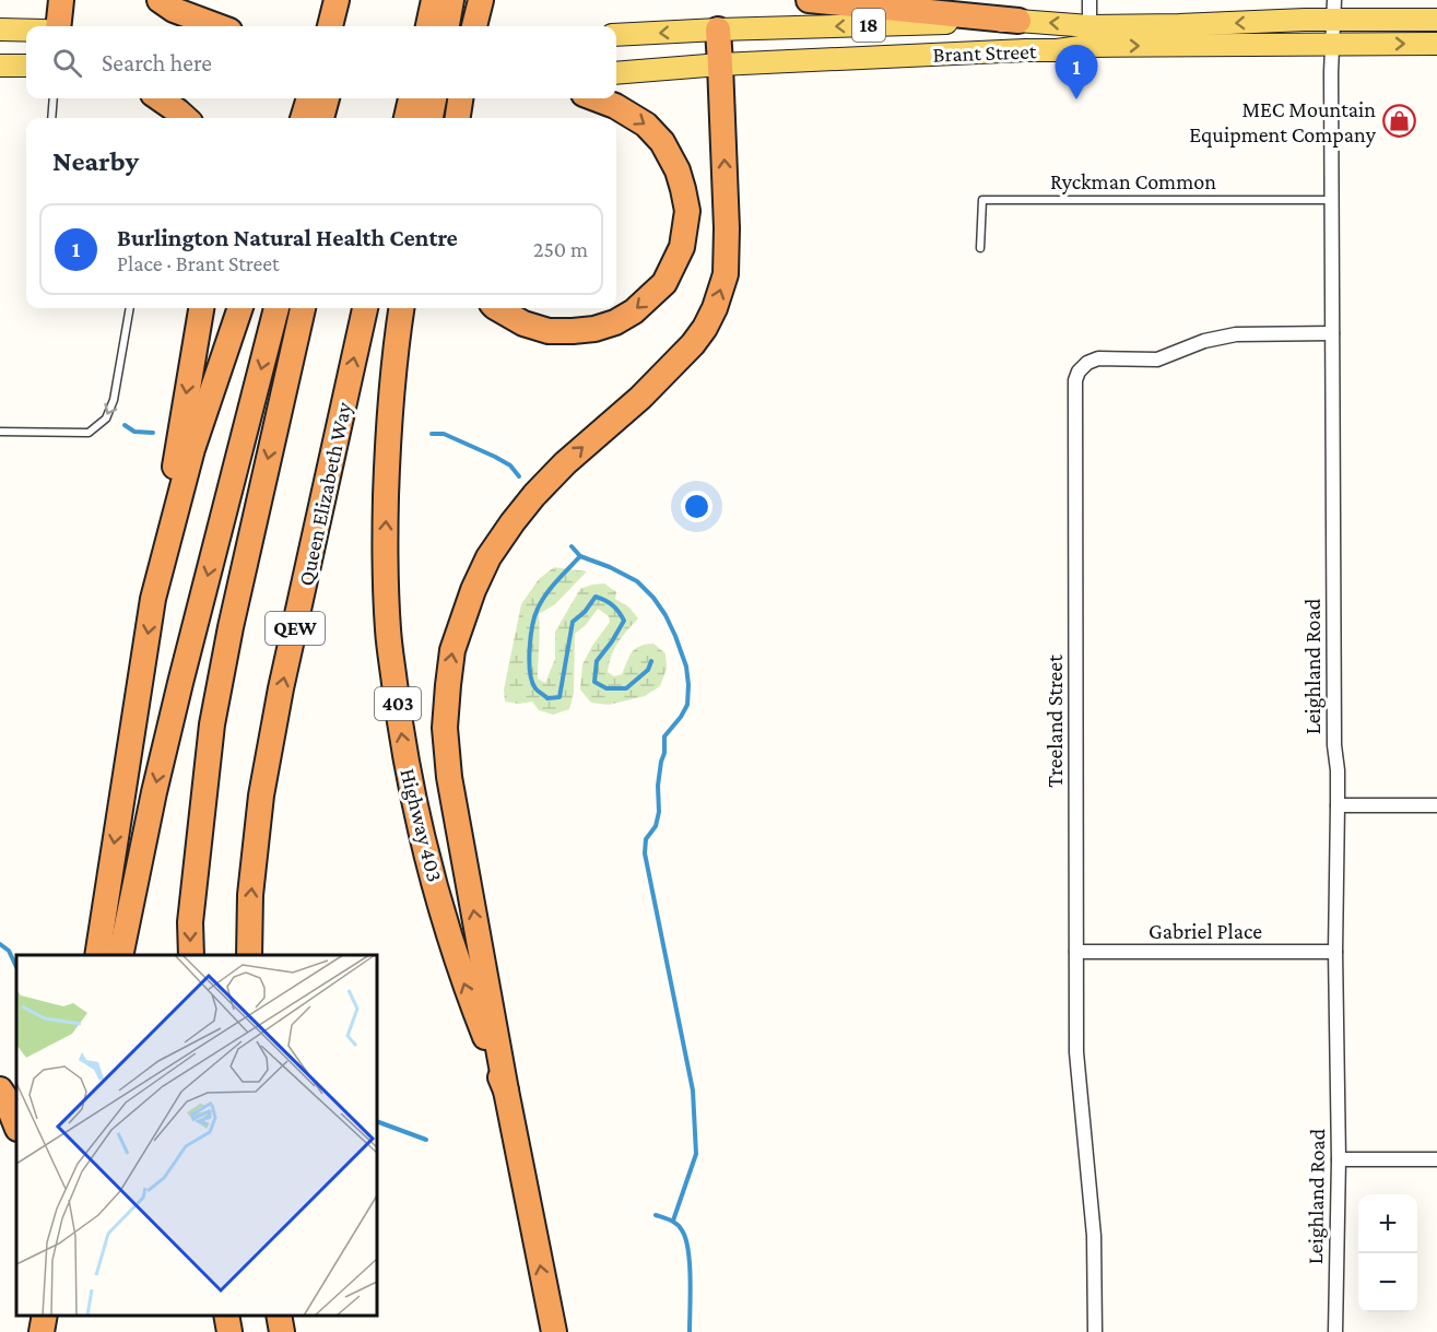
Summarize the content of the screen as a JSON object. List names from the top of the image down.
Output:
{
  "streets": {
    "highway": [
      "Queen Elizabeth Way",
      "QEW",
      "403",
      "Highway 403"
    ],
    "main road": ["18", "Brant Street"],
    "street": ["Leighland Road", "Treeland Street", "Gabriel Place"],
    "lane": ["Ryckman Common"]
  },
  "crossings": [
    ["Brant Street", "Leighland Road"],
    ["Ryckman Common", "Leighland Road"],
    ["Leighland Road", "Treeland Street"],
    ["Leighland Road", "Gabriel Place"],
    ["Treeland Street", "Gabriel Place"]
  ],
  "places": {
    "shop": ["MEC Mountain Equipment Company"]
  },
  "page": {
    "search": "Search here",
    "pins": "1",
    "heading": "Nearby",
    "list": [
      {
        "mark": "1",
        "name": "Burlington Natural Health Centre",
        "note": "Place · Brant Street",
        "value": "250 m"
      }
    ],
    "map_buttons": ["+", "−"]
  }
}
